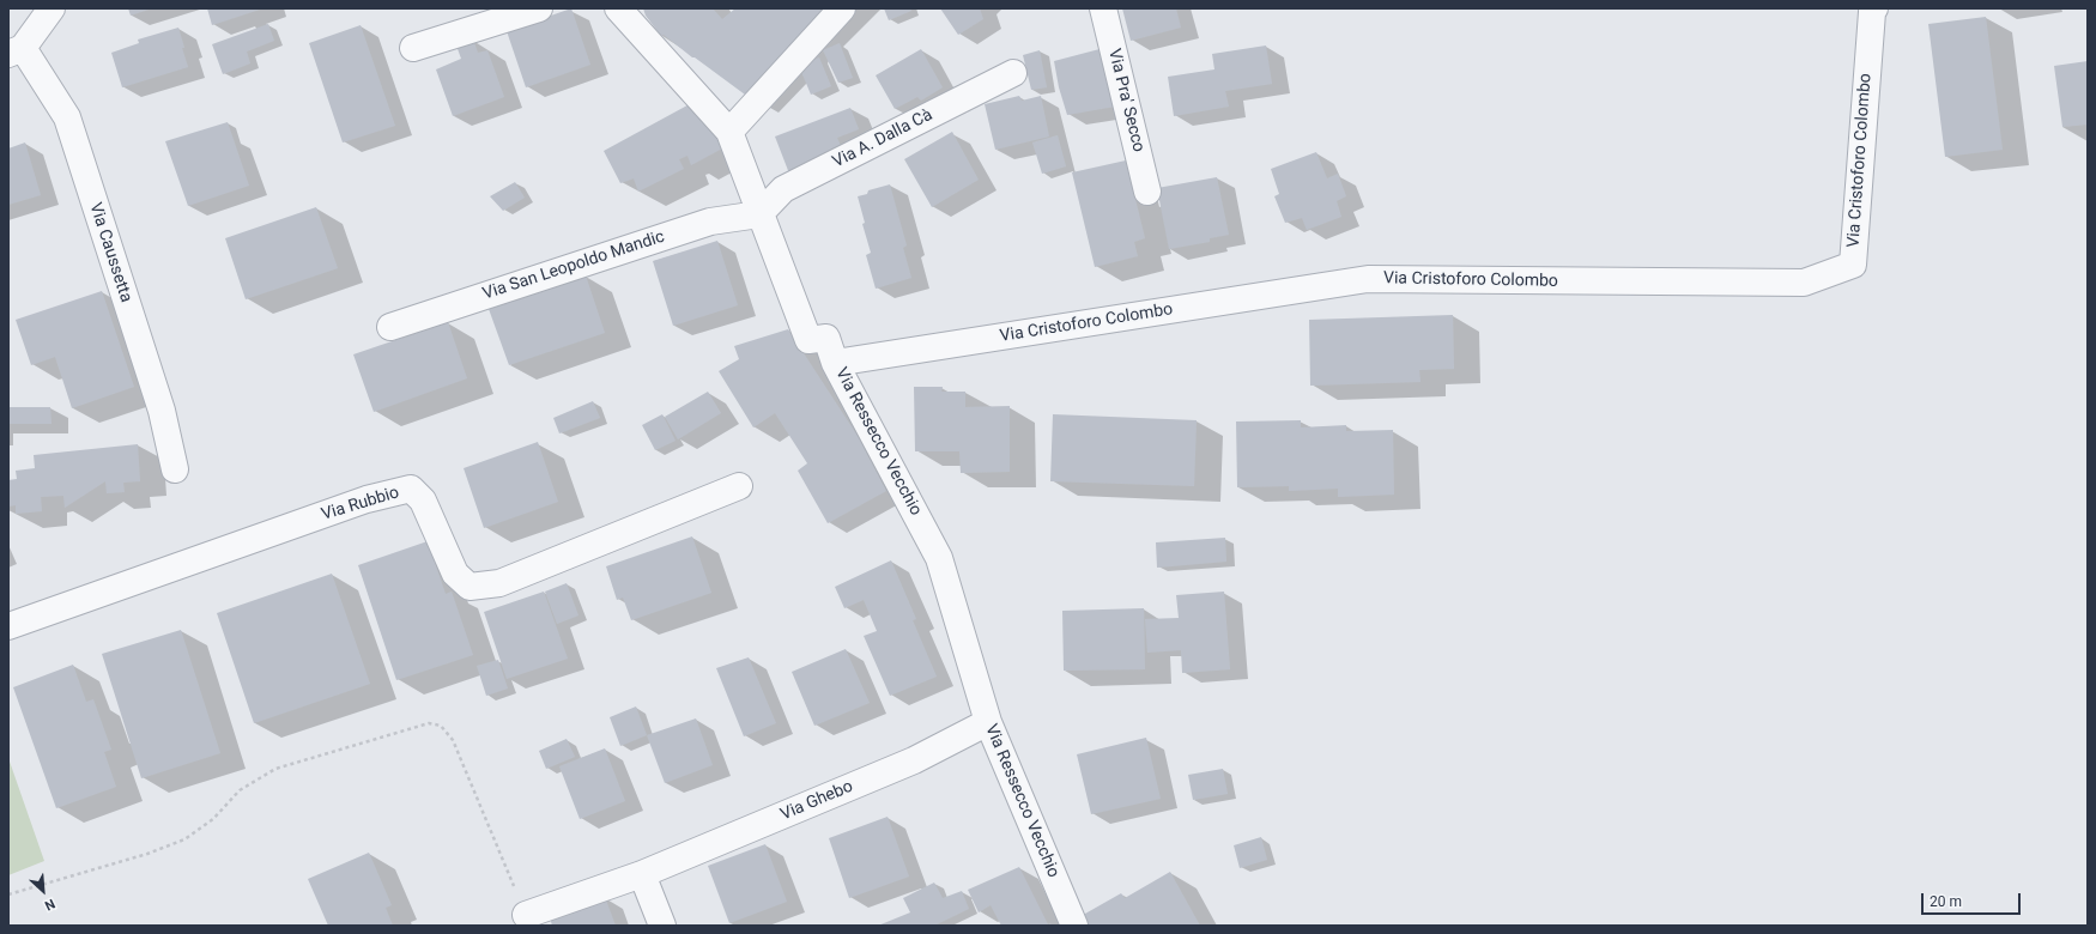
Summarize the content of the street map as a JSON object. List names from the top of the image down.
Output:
{
  "streets": {
    "street": [
      "Via Pra' Secco",
      "Via A. Dalla Cà",
      "Via Cristoforo Colombo",
      "Via Caussetta",
      "Via San Leopoldo Mandic",
      "Via Ressecco Vecchio",
      "Via Rubbio",
      "Via Ghebo"
    ]
  },
  "crossings": [
    ["Via A. Dalla Cà", "Via San Leopoldo Mandic"],
    ["Via A. Dalla Cà", "Via Ressecco Vecchio"],
    ["Via Cristoforo Colombo", "Via Ressecco Vecchio"],
    ["Via San Leopoldo Mandic", "Via Ressecco Vecchio"],
    ["Via Ressecco Vecchio", "Via Ghebo"]
  ],
  "scale_bar": "20 m",
  "north": "bottom right"
}
